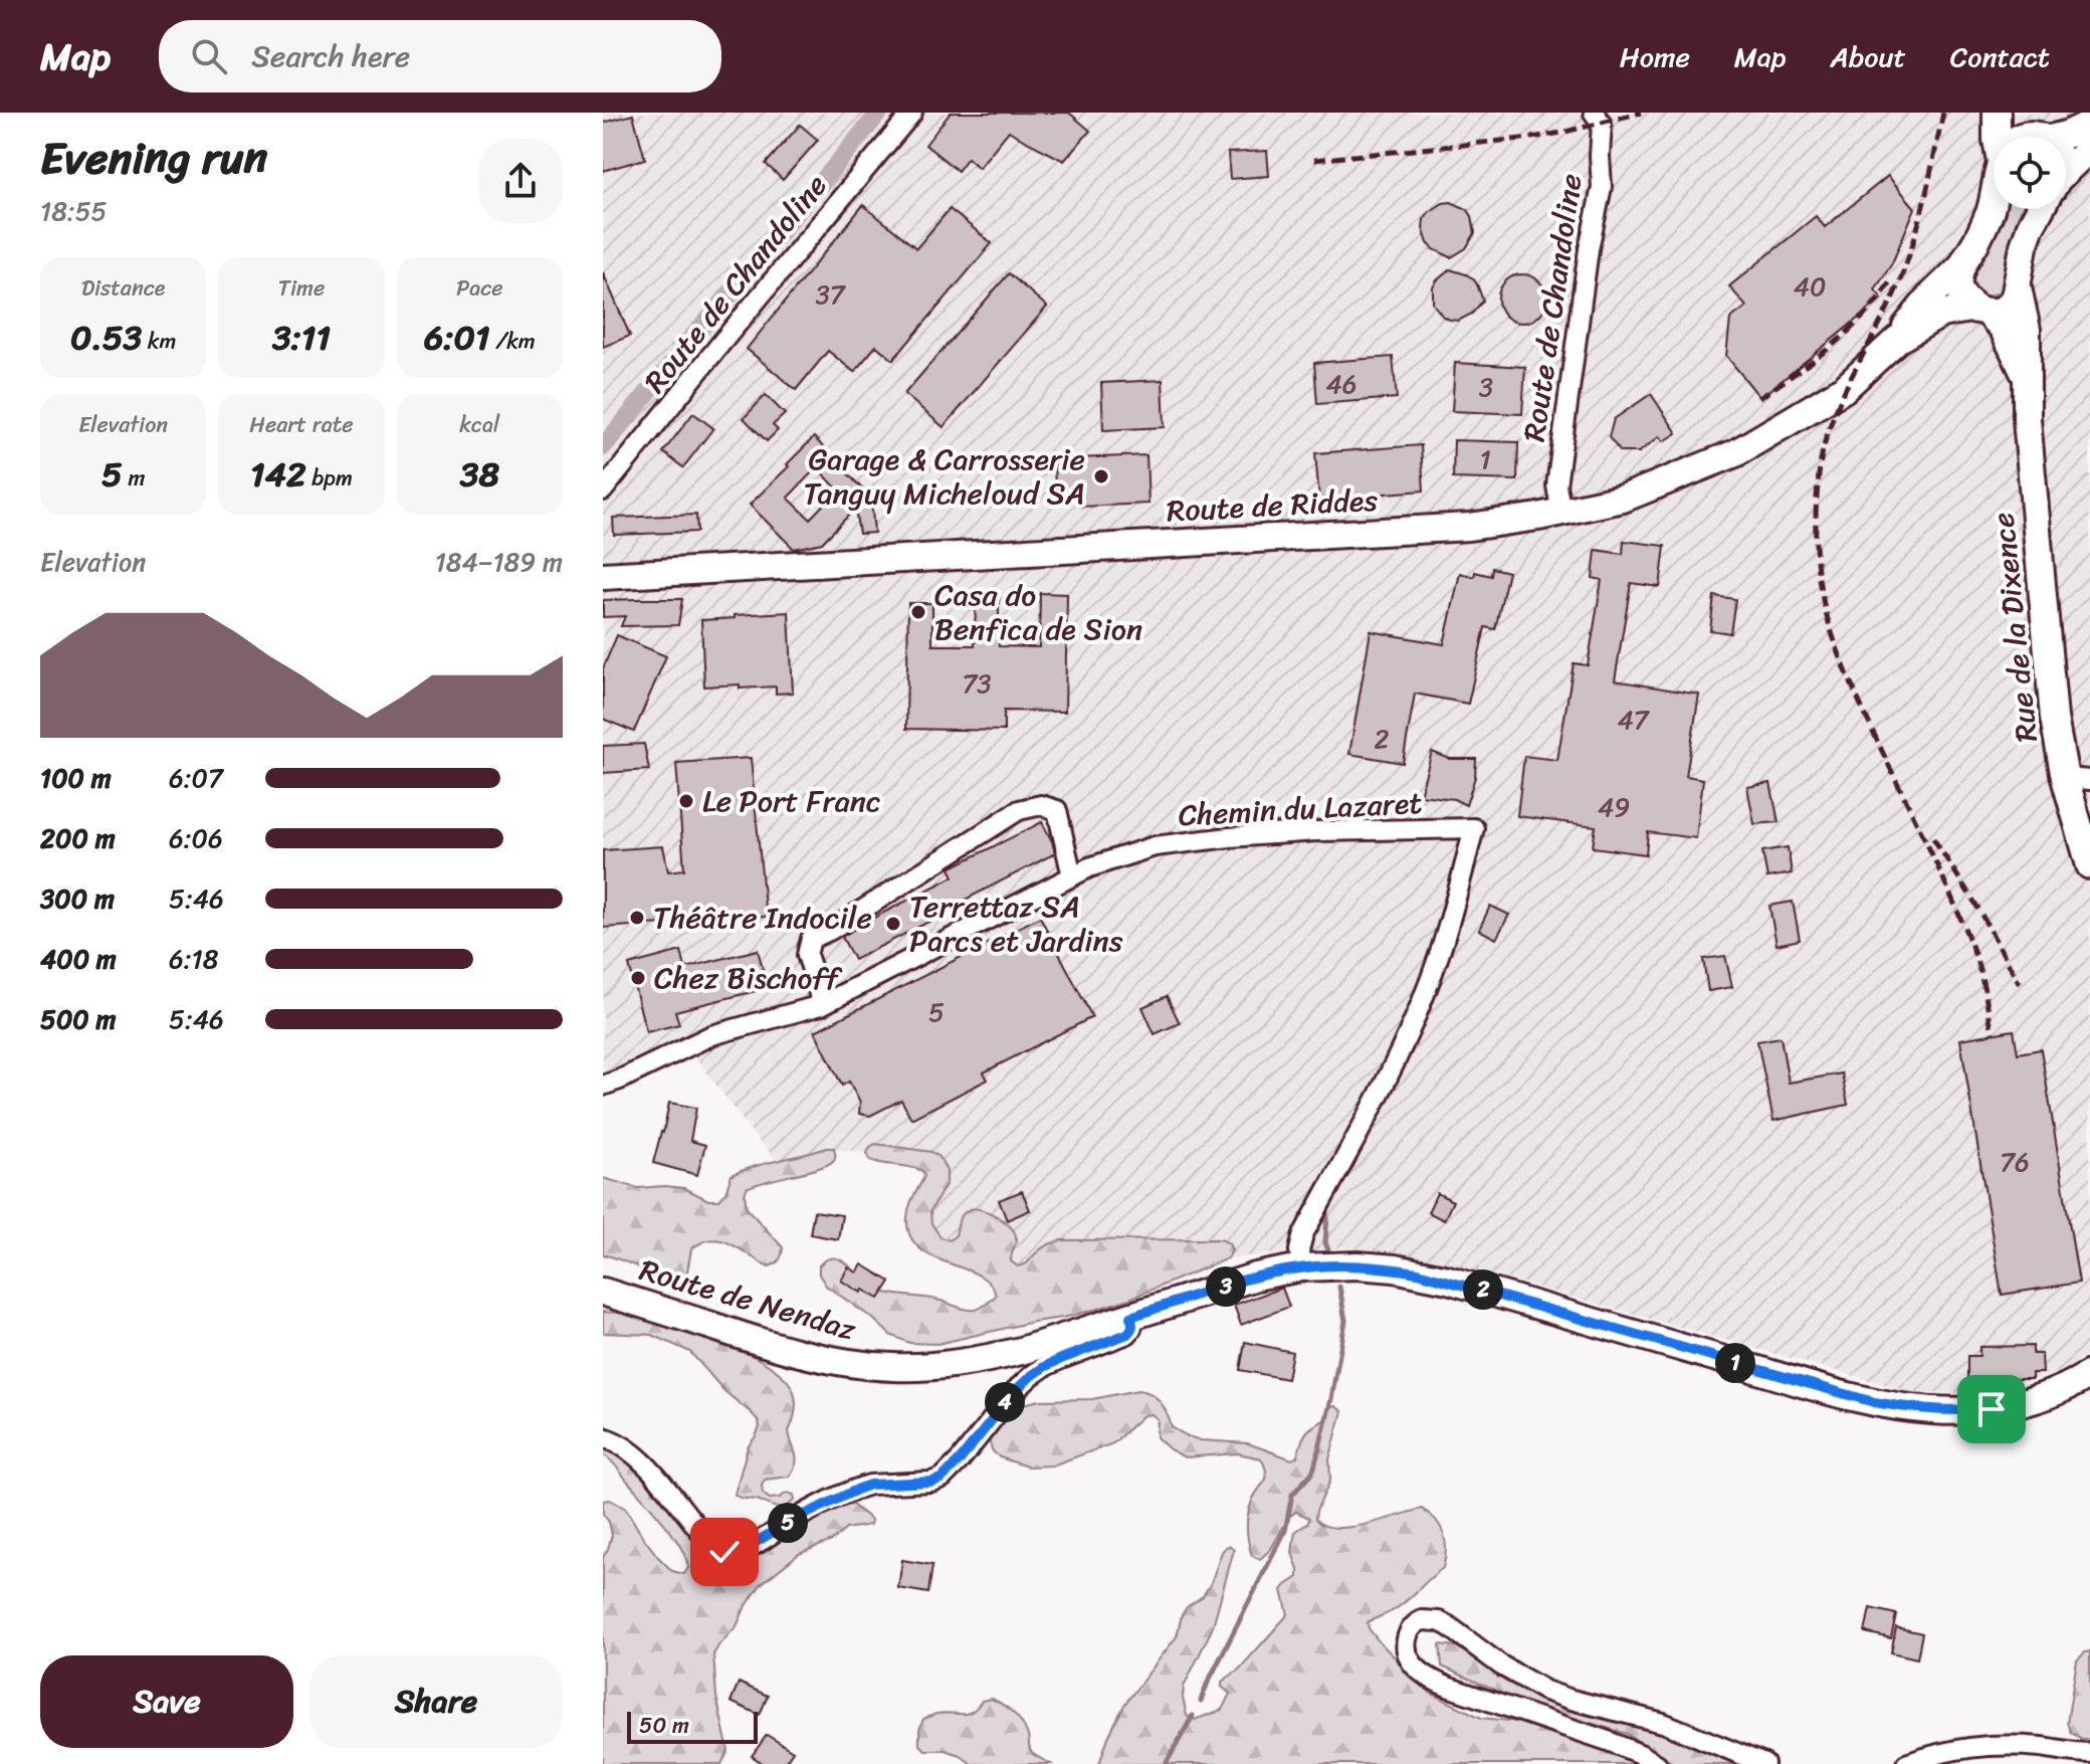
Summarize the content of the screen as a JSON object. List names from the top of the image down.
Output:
{
  "streets": {
    "main road": ["Route de Riddes", "Rue de la Dixence", "Route de Nendaz"],
    "street": ["Route de Chandoline", "Chemin du Lazaret"]
  },
  "crossings": [
    ["Route de Chandoline", "Route de Riddes"],
    ["Route de Riddes", "Rue de la Dixence"],
    ["Chemin du Lazaret", "Route de Nendaz"]
  ],
  "places": [
    "Garage & Carrosserie Tanguy Micheloud SA",
    "Casa do Benfica de Sion",
    "Le Port Franc",
    "Théâtre Indocile",
    "Terrettaz SA Parcs et Jardins",
    "Chez Bischoff"
  ],
  "house_numbers": [
    "40",
    "37",
    "46",
    "3",
    "1",
    "73",
    "47",
    "2",
    "49",
    "5",
    "76"
  ],
  "scale_bar": "50 m",
  "page": {
    "header": "Map",
    "search": "Search here",
    "nav": [
      "Home",
      "Map",
      "About",
      "Contact"
    ],
    "heading": ["Evening run", "18:55"],
    "stats": [
      ["Distance", "0.53 km"],
      ["Time", "3:11"],
      ["Pace", "6:01 /km"],
      ["Elevation", "5 m"],
      ["Heart rate", "142 bpm"],
      ["kcal", "38"]
    ],
    "chart": ["Elevation", "184–189 m"],
    "list": [
      {
        "name": "100 m",
        "note": "6:07"
      },
      {
        "name": "200 m",
        "note": "6:06"
      },
      {
        "name": "300 m",
        "note": "5:46"
      },
      {
        "name": "400 m",
        "note": "6:18"
      },
      {
        "name": "500 m",
        "note": "5:46"
      }
    ],
    "pins": [
      "3",
      "2",
      "1",
      "4",
      "5"
    ],
    "buttons": ["Save", "Share"],
    "scale": "50 m"
  }
}
